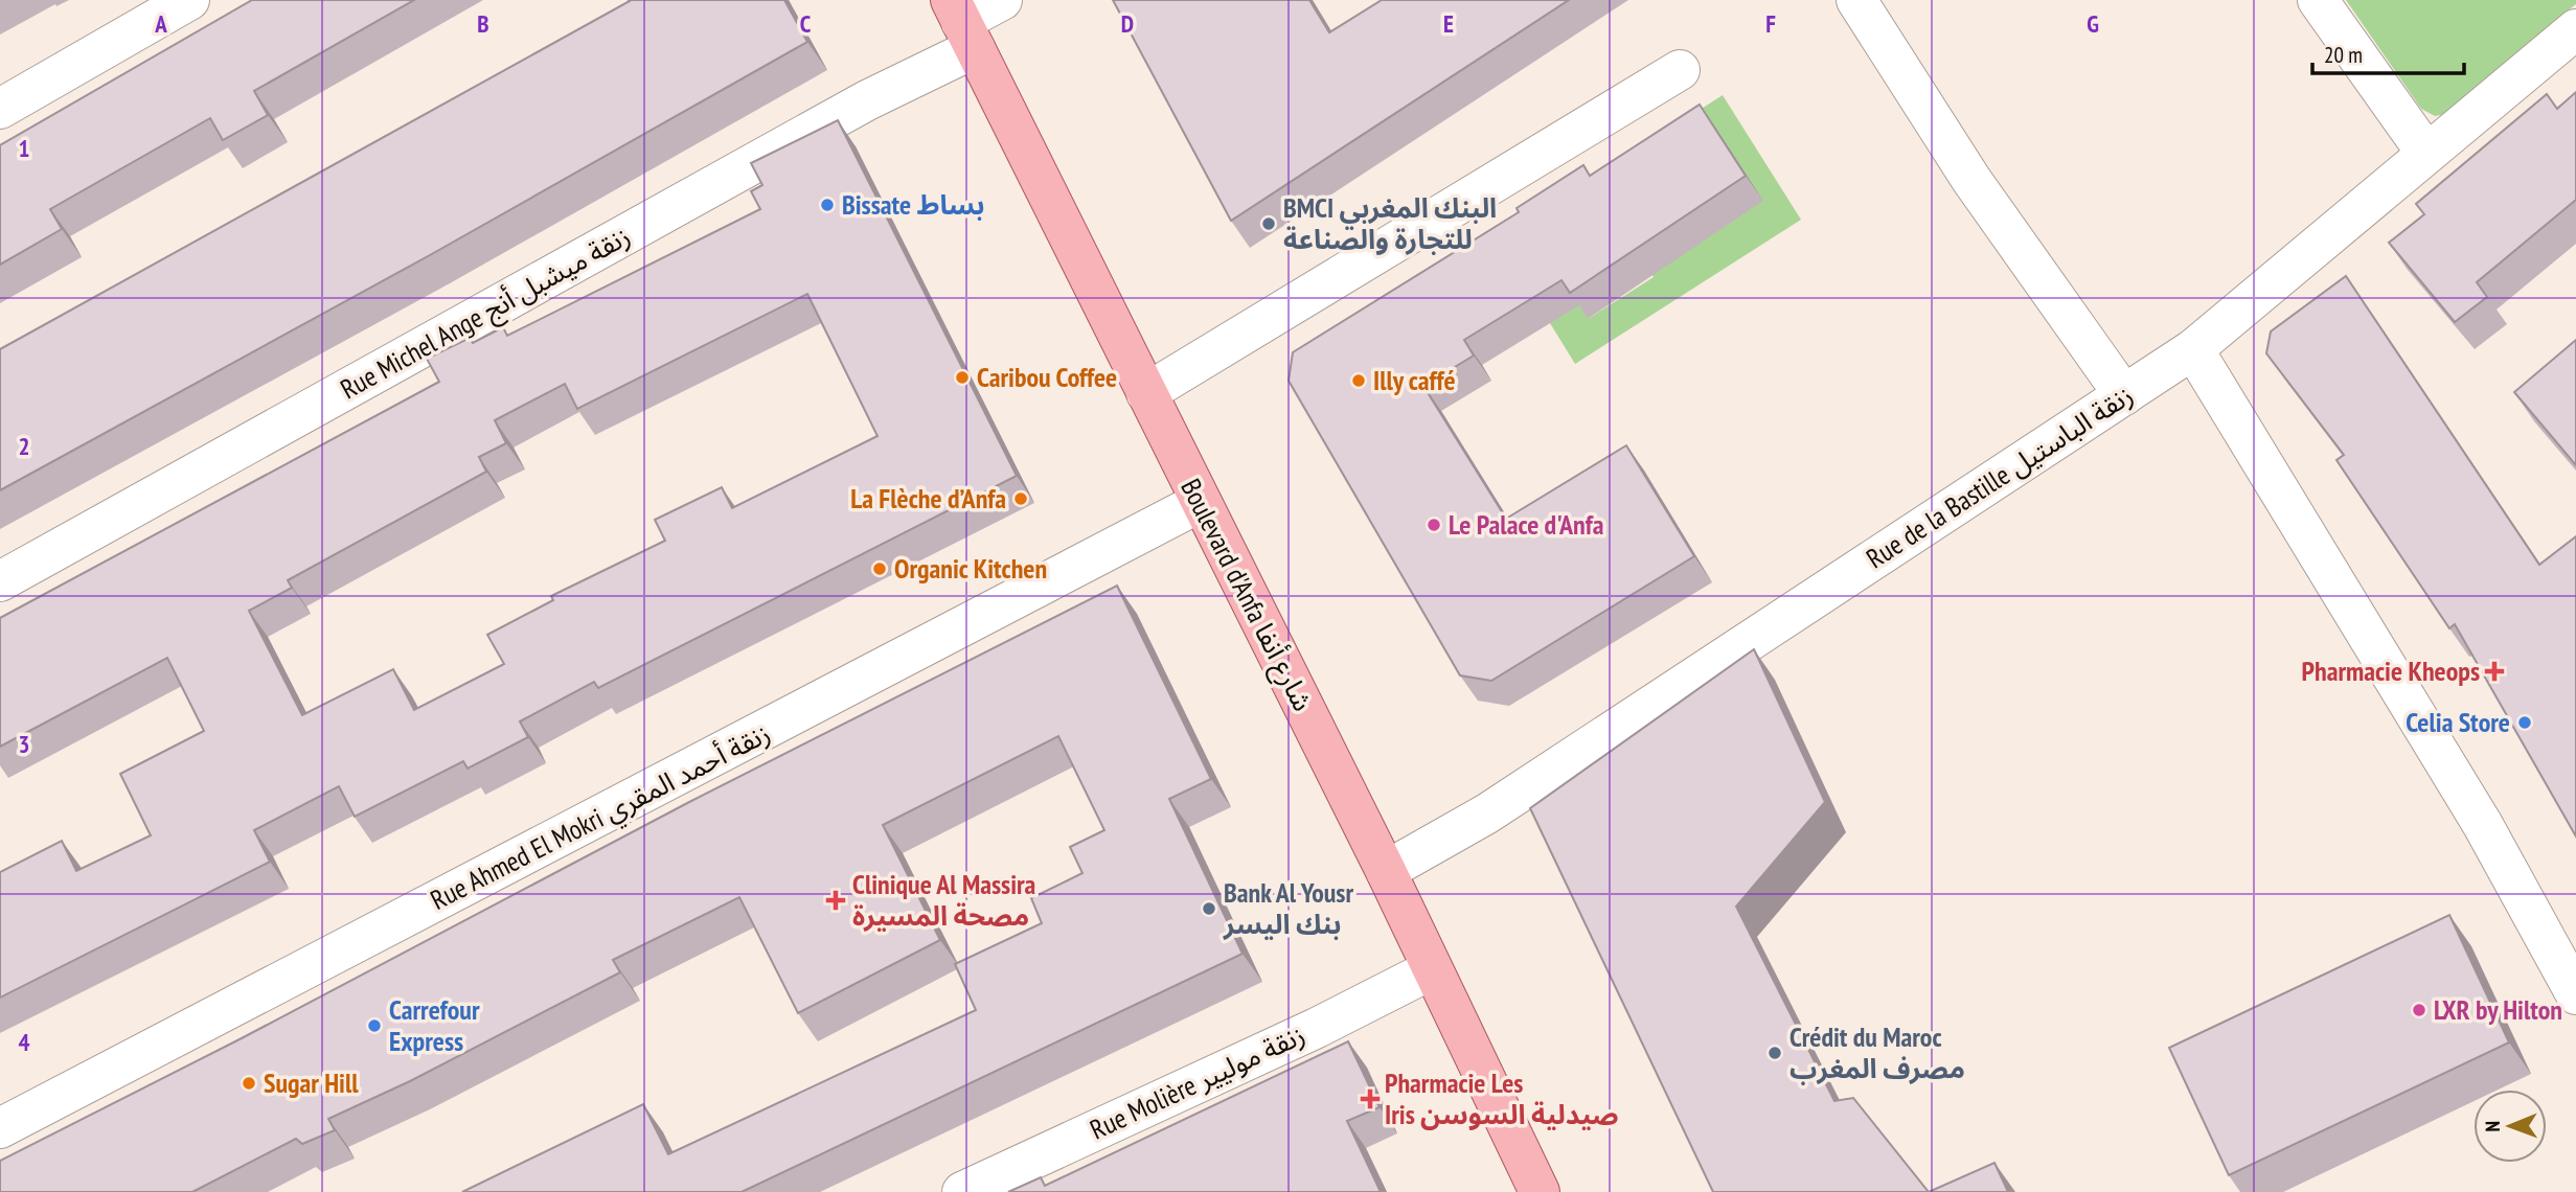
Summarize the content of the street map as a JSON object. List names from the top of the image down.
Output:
{
  "streets": {
    "main road": ["Boulevard d'Anfa شارع أنفا"],
    "street": [
      "Rue Michel Ange زنقة ميشبل أنج",
      "Rue de la Bastille زنقة الباستيل",
      "Rue Ahmed El Mokri زنقة أحمد المقري",
      "Rue Molière زنقة موليير"
    ]
  },
  "crossings": [
    ["Rue Michel Ange زنقة ميشبل أنج", "Boulevard d'Anfa شارع أنفا"],
    ["Rue de la Bastille زنقة الباستيل", "Boulevard d'Anfa شارع أنفا"],
    ["Boulevard d'Anfa شارع أنفا", "Rue Ahmed El Mokri زنقة أحمد المقري"],
    ["Boulevard d'Anfa شارع أنفا", "Rue Molière زنقة موليير"]
  ],
  "places": {
    "other": [
      "Bissate بساط",
      "BMCI البنك المغربي للتجارة والصناعة",
      "Caribou Coffee",
      "Illy caffé",
      "La Flèche d’Anfa",
      "Le Palace d'Anfa",
      "Organic Kitchen",
      "Celia Store",
      "Bank Al Yousr بنك اليسر",
      "LXR by Hilton",
      "Carrefour Express",
      "Crédit du Maroc مصرف المغرب",
      "Sugar Hill"
    ],
    "health": ["Pharmacie Kheops", "Clinique Al Massira مصحة المسيرة", "Pharmacie Les Iris صيدلية السوسن"]
  },
  "scale_bar": "20 m",
  "north": "left",
  "grid": {
    "columns": [
      "A",
      "B",
      "C",
      "D",
      "E",
      "F",
      "G"
    ],
    "rows": [
      "1",
      "2",
      "3",
      "4"
    ]
  }
}
